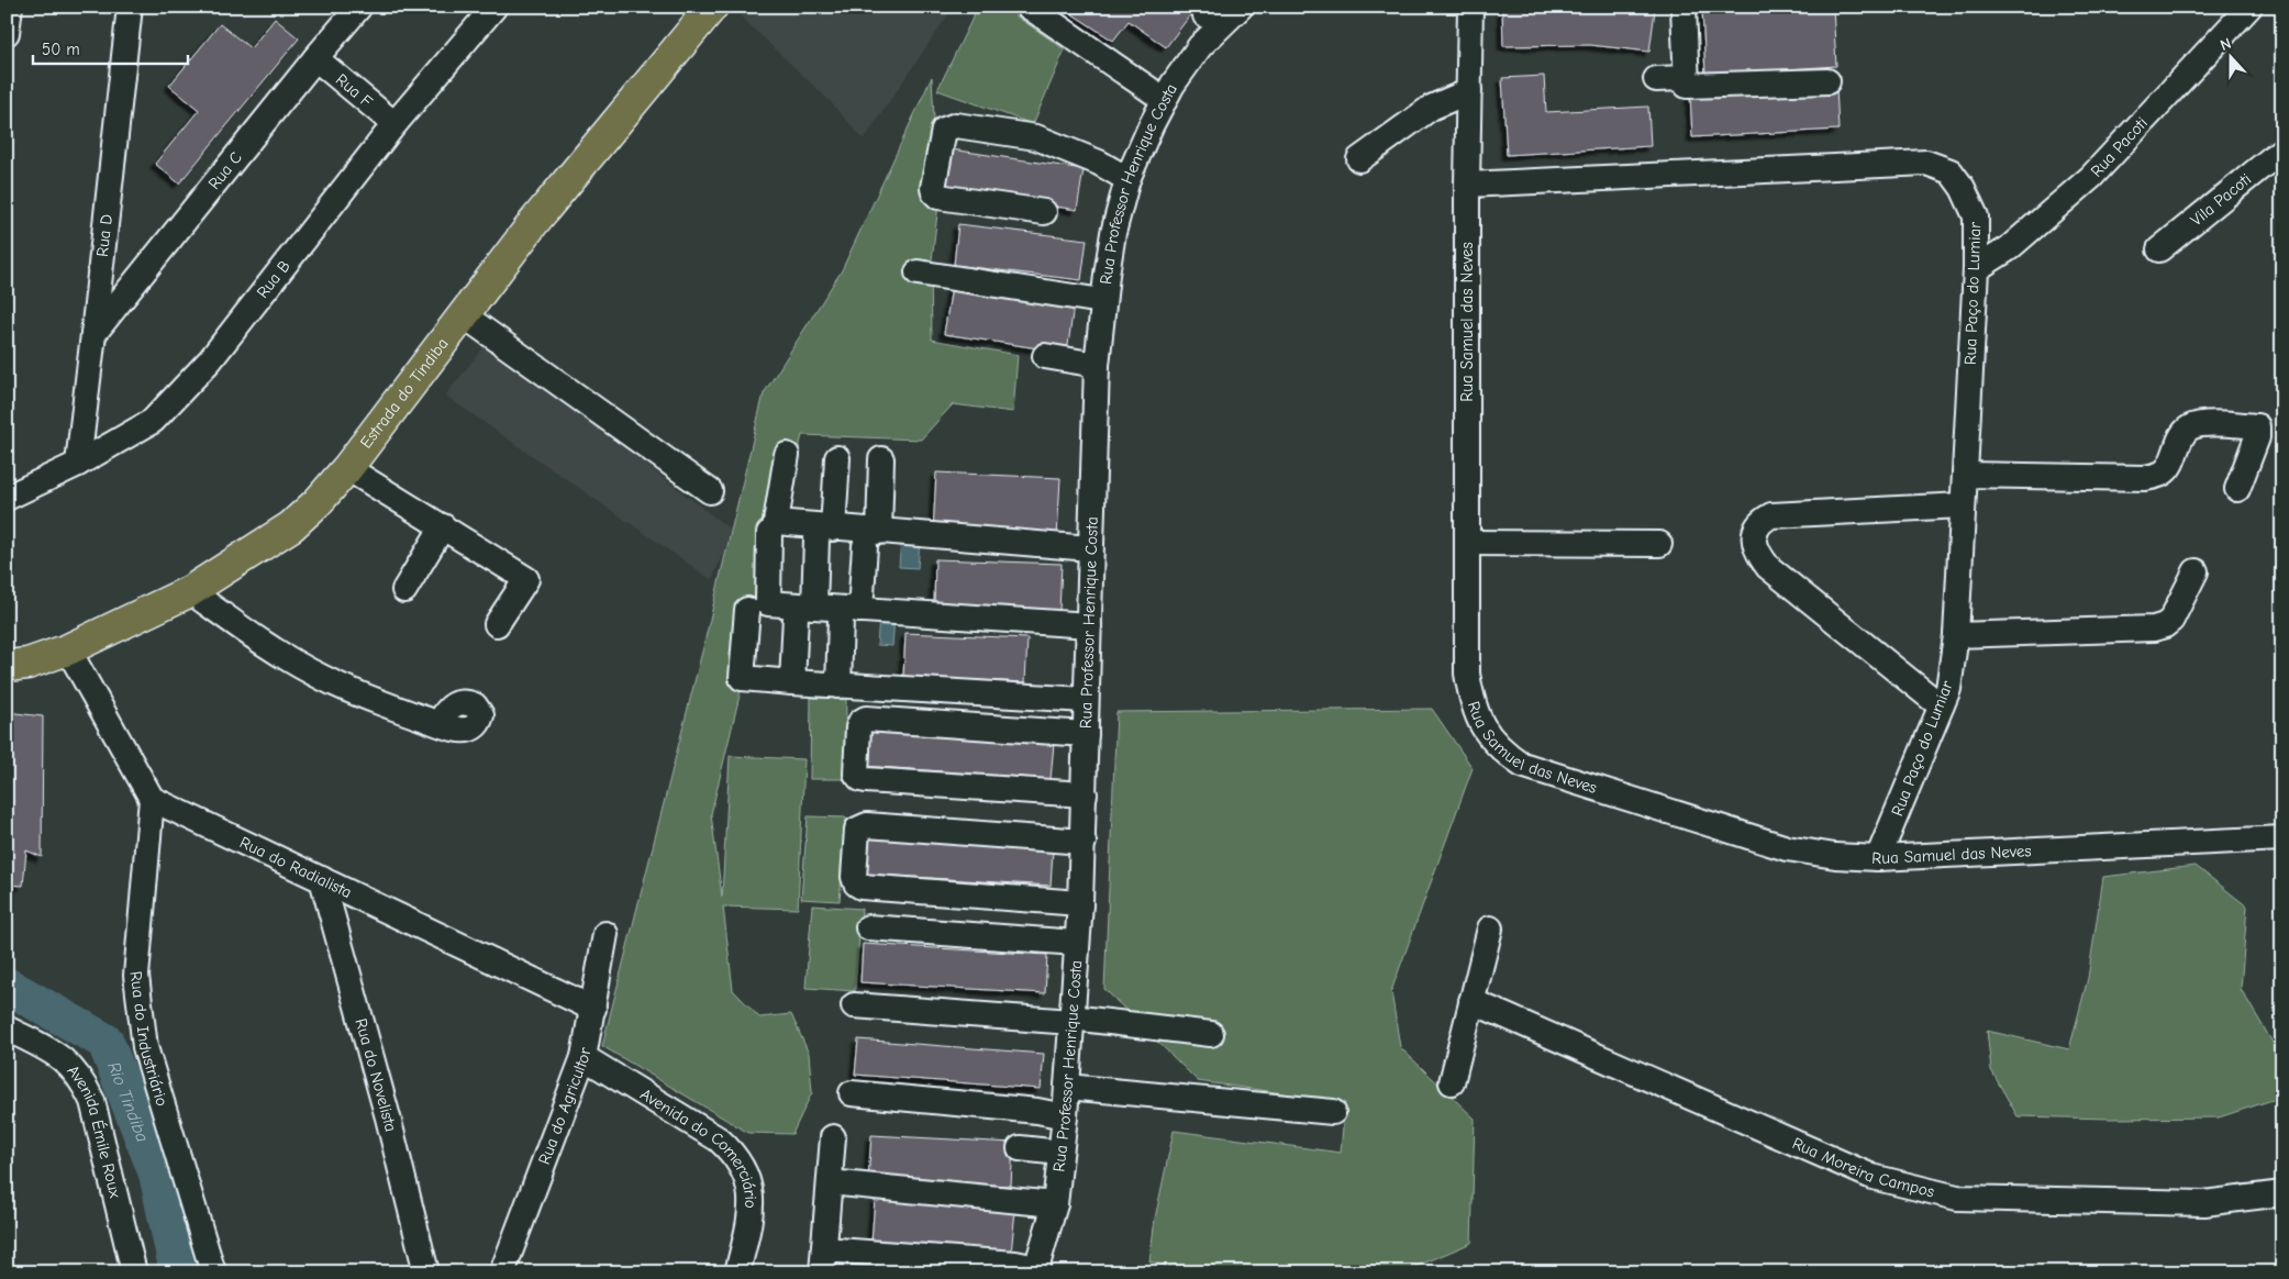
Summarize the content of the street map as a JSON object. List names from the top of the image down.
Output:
{
  "streets": {
    "main road": ["Estrada do Tindiba"],
    "street": [
      "Rua F",
      "Rua Pacoti",
      "Rua C",
      "Rua Professor Henrique Costa",
      "Vila Pacoti",
      "Rua D",
      "Rua B",
      "Rua Paço do Lumiar",
      "Rua Samuel das Neves",
      "Rua do Radialista",
      "Rua do Industriário",
      "Rua do Novelista",
      "Rua do Agricultor",
      "Avenida Émile Roux",
      "Avenida do Comerciário",
      "Rua Moreira Campos"
    ]
  },
  "crossings": [
    ["Rua F", "Rua C"],
    ["Rua F", "Rua B"],
    ["Rua Pacoti", "Rua Paço do Lumiar"],
    ["Rua C", "Rua D"],
    ["Rua D", "Rua B"],
    ["Rua Paço do Lumiar", "Rua Samuel das Neves"],
    ["Rua do Radialista", "Rua do Industriário"],
    ["Rua do Radialista", "Rua do Novelista"],
    ["Rua do Radialista", "Rua do Agricultor"],
    ["Rua do Agricultor", "Avenida do Comerciário"]
  ],
  "water": ["Rio Tindiba"],
  "scale_bar": "50 m",
  "north": "top"
}
